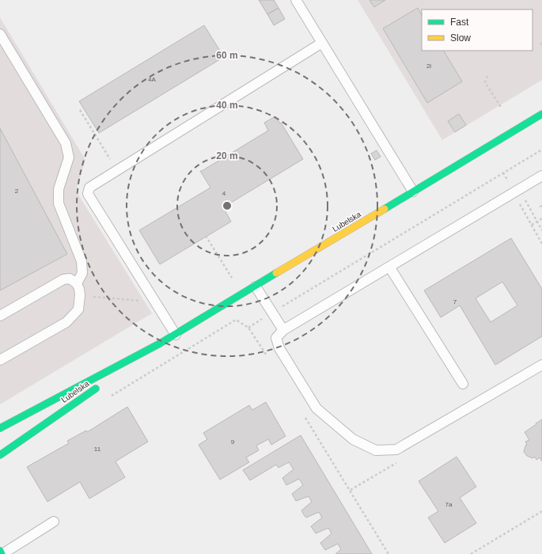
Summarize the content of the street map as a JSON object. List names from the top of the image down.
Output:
{
  "streets": {
    "main road": ["Lubelska"]
  },
  "house_numbers": [
    "2i",
    "4A",
    "2",
    "4",
    "7",
    "9",
    "11",
    "7a"
  ],
  "legend": ["Fast", "Slow"],
  "rings": ["60 m", "40 m", "20 m"]
}
